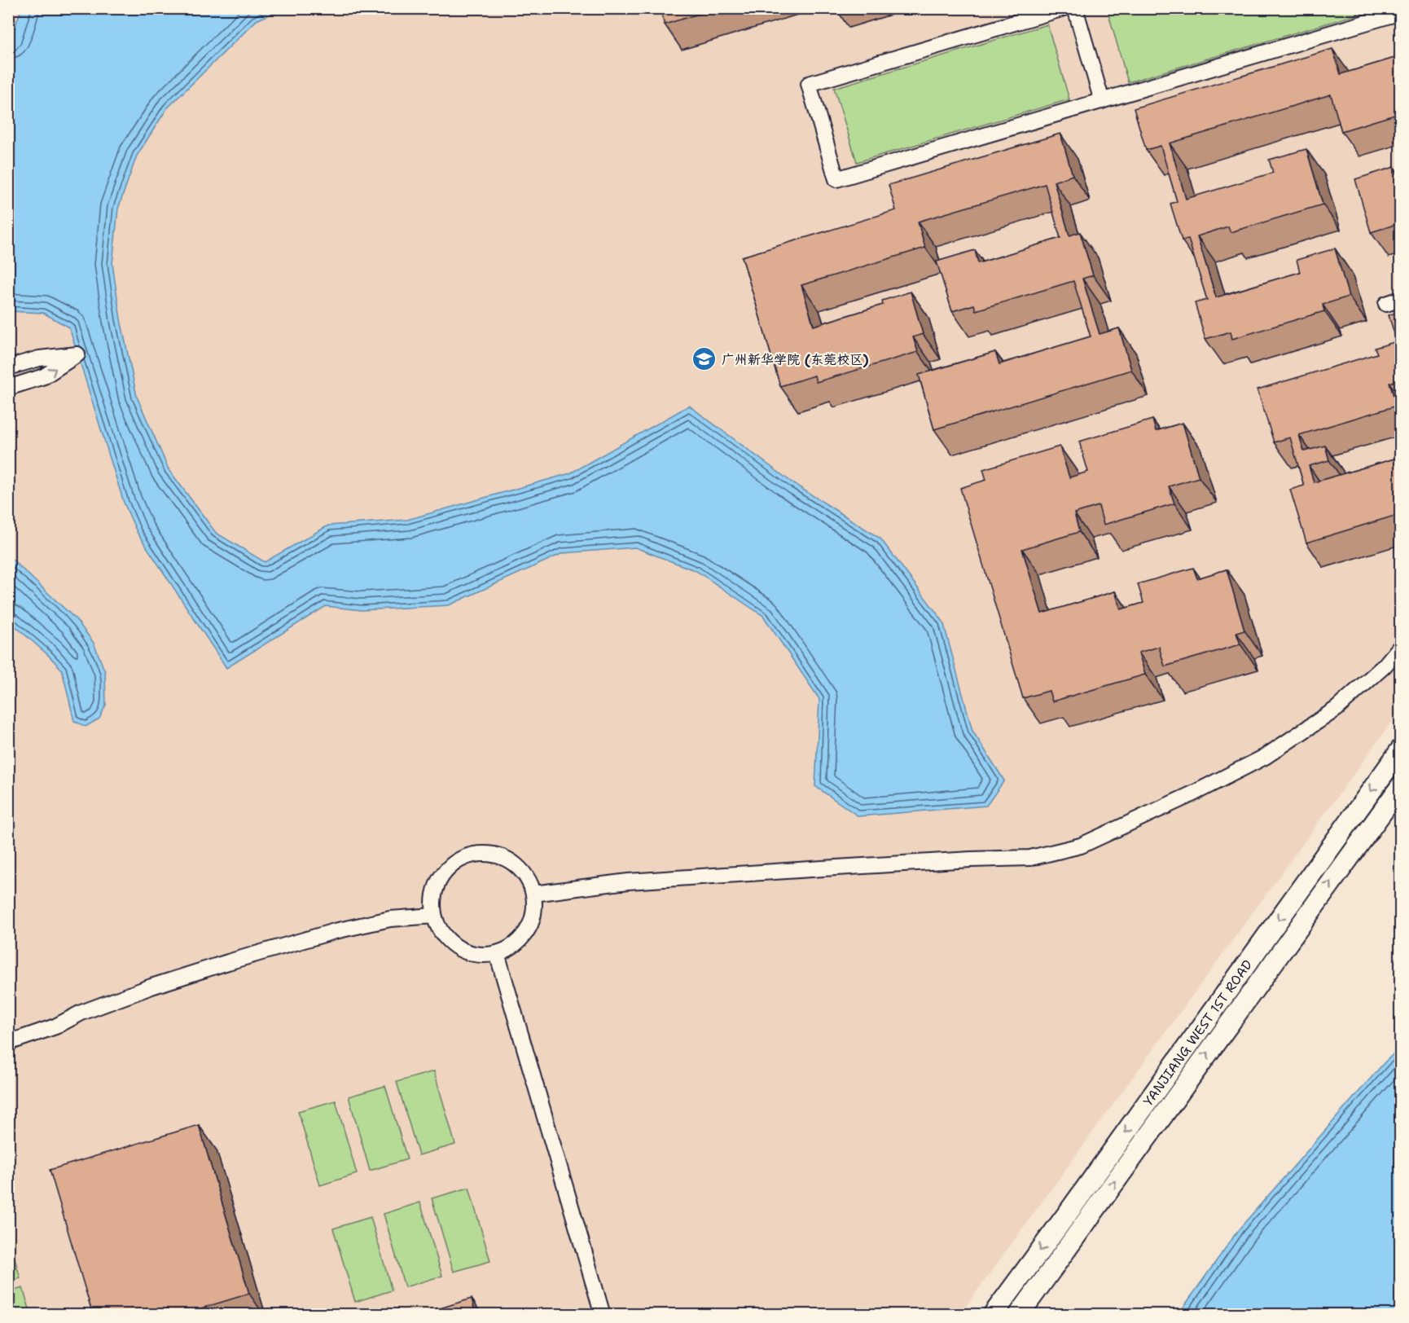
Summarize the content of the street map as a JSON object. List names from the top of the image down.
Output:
{
  "streets": {
    "street": ["YANJIANG WEST 1ST ROAD"]
  },
  "places": {
    "school or university": ["广州新华学院 (东莞校区)"]
  }
}
